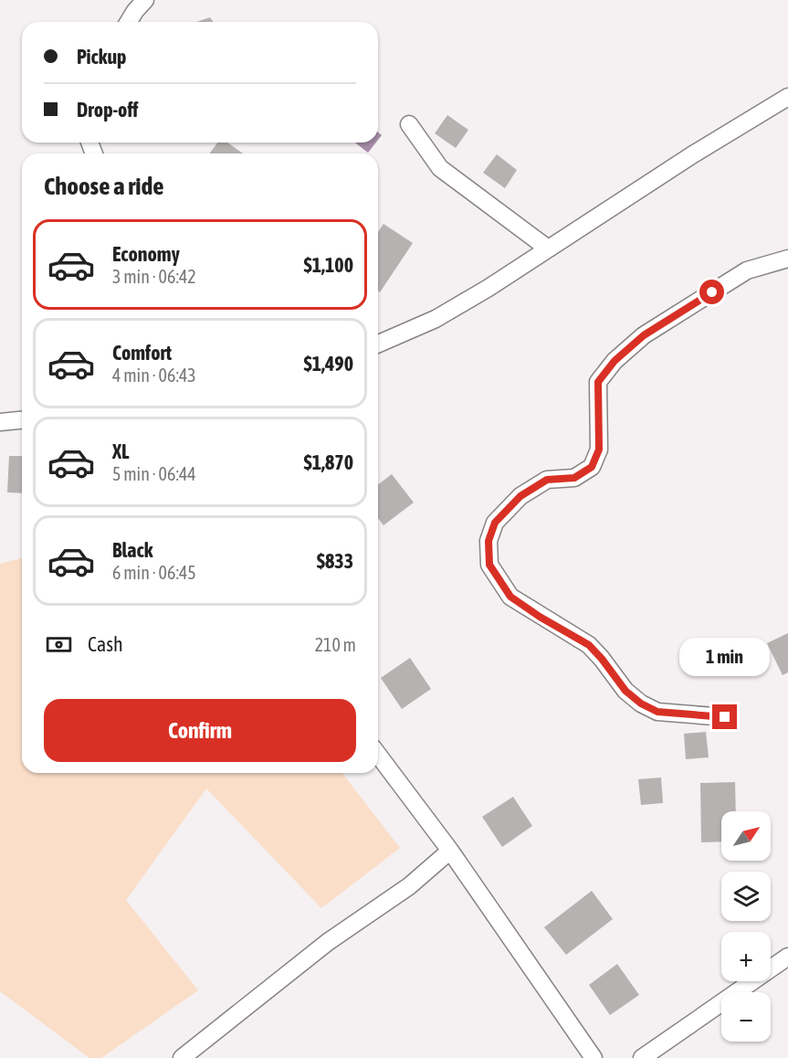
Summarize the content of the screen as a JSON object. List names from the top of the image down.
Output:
{
  "north": "top right",
  "page": {
    "banner": ["Pickup", "Drop-off"],
    "heading": "Choose a ride",
    "list": [
      {
        "name": "Economy",
        "note": "3 min · 06:42",
        "value": "$1,100"
      },
      {
        "name": "Comfort",
        "note": "4 min · 06:43",
        "value": "$1,490"
      },
      {
        "name": "XL",
        "note": "5 min · 06:44",
        "value": "$1,870"
      },
      {
        "name": "Black",
        "note": "6 min · 06:45",
        "value": "$833"
      }
    ],
    "pay": ["Cash", "210 m"],
    "bubble": "1 min",
    "buttons": "Confirm",
    "map_buttons": ["+", "−"]
  }
}
